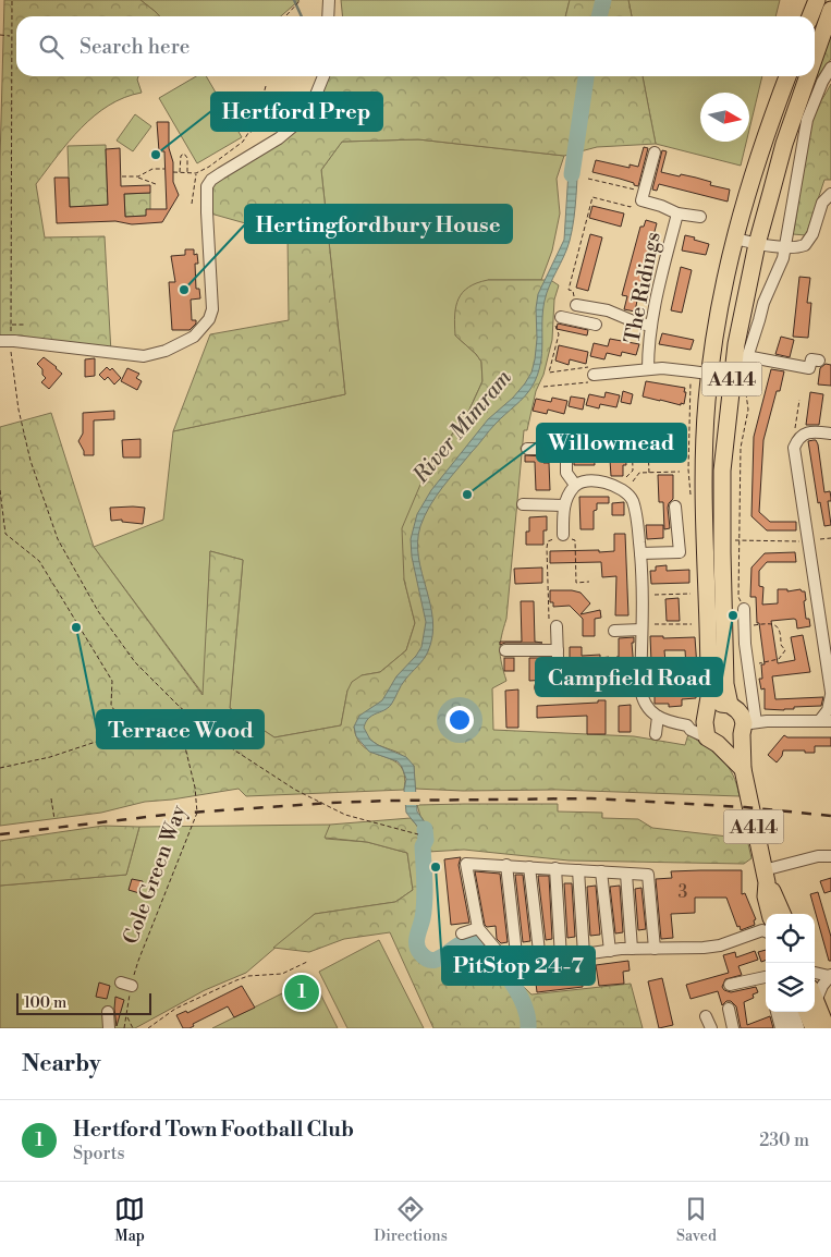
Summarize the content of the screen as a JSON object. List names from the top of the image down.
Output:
{
  "streets": {
    "highway": ["A414"],
    "street": ["The Ridings"],
    "path": ["Cole Green Way"]
  },
  "water": ["River Mimram"],
  "places": [
    "Hertford Prep",
    "Hertingfordbury House",
    "Willowmead",
    "Campfield Road",
    "Terrace Wood",
    "PitStop 24-7"
  ],
  "house_numbers": ["3"],
  "scale_bar": "100 m",
  "north": "right",
  "page": {
    "search": "Search here",
    "pins": "1",
    "scale": "100 m",
    "heading": "Nearby",
    "list": [
      {
        "mark": "1",
        "name": "Hertford Town Football Club",
        "note": "Sports",
        "value": "230 m"
      }
    ],
    "nav": ["Map", "Directions", "Saved"]
  }
}
